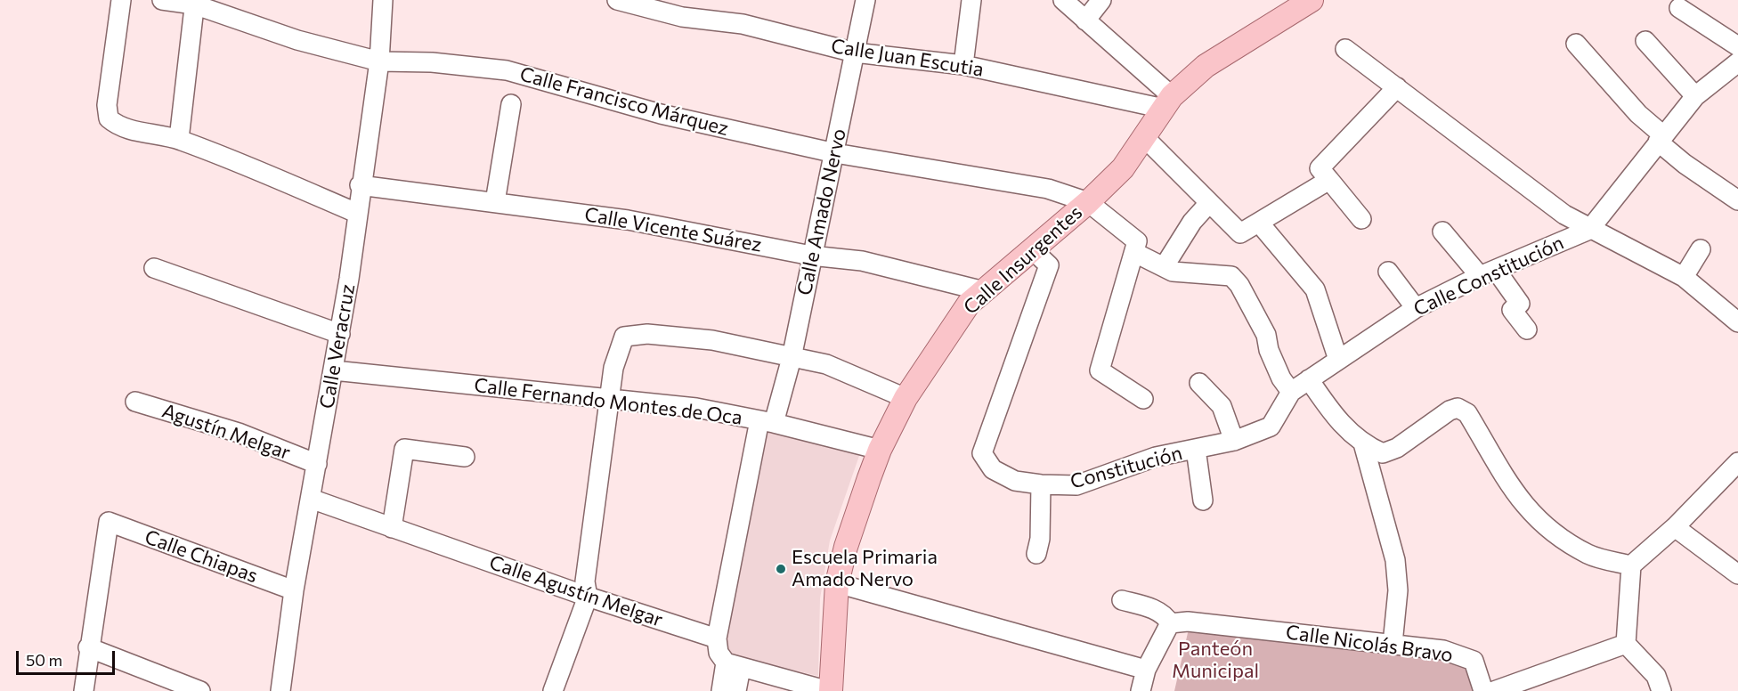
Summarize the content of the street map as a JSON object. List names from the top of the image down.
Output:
{
  "streets": {
    "main road": ["Calle Insurgentes"],
    "street": [
      "Calle Juan Escutia",
      "Calle Francisco Márquez",
      "Calle Amado Nervo",
      "Calle Vicente Suárez",
      "Calle Constitución",
      "Calle Veracruz",
      "Calle Fernando Montes de Oca",
      "Agustín Melgar",
      "Constitución",
      "Calle Chiapas",
      "Calle Agustín Melgar",
      "Calle Nicolás Bravo"
    ]
  },
  "crossings": [
    ["Calle Juan Escutia", "Calle Amado Nervo"],
    ["Calle Juan Escutia", "Calle Insurgentes"],
    ["Calle Francisco Márquez", "Calle Amado Nervo"],
    ["Calle Francisco Márquez", "Calle Vicente Suárez"],
    ["Calle Francisco Márquez", "Calle Insurgentes"],
    ["Calle Francisco Márquez", "Calle Veracruz"],
    ["Calle Amado Nervo", "Calle Vicente Suárez"],
    ["Calle Amado Nervo", "Calle Fernando Montes de Oca"],
    ["Calle Amado Nervo", "Calle Agustín Melgar"],
    ["Calle Vicente Suárez", "Calle Insurgentes"],
    ["Calle Vicente Suárez", "Calle Veracruz"],
    ["Calle Insurgentes", "Calle Fernando Montes de Oca"],
    ["Calle Insurgentes", "Constitución"],
    ["Calle Constitución", "Constitución"],
    ["Calle Veracruz", "Calle Fernando Montes de Oca"],
    ["Calle Veracruz", "Agustín Melgar"],
    ["Calle Veracruz", "Calle Chiapas"],
    ["Calle Veracruz", "Calle Agustín Melgar"]
  ],
  "parks": ["Panteón Municipal"],
  "places": ["Escuela Primaria Amado Nervo"],
  "scale_bar": "50 m"
}
